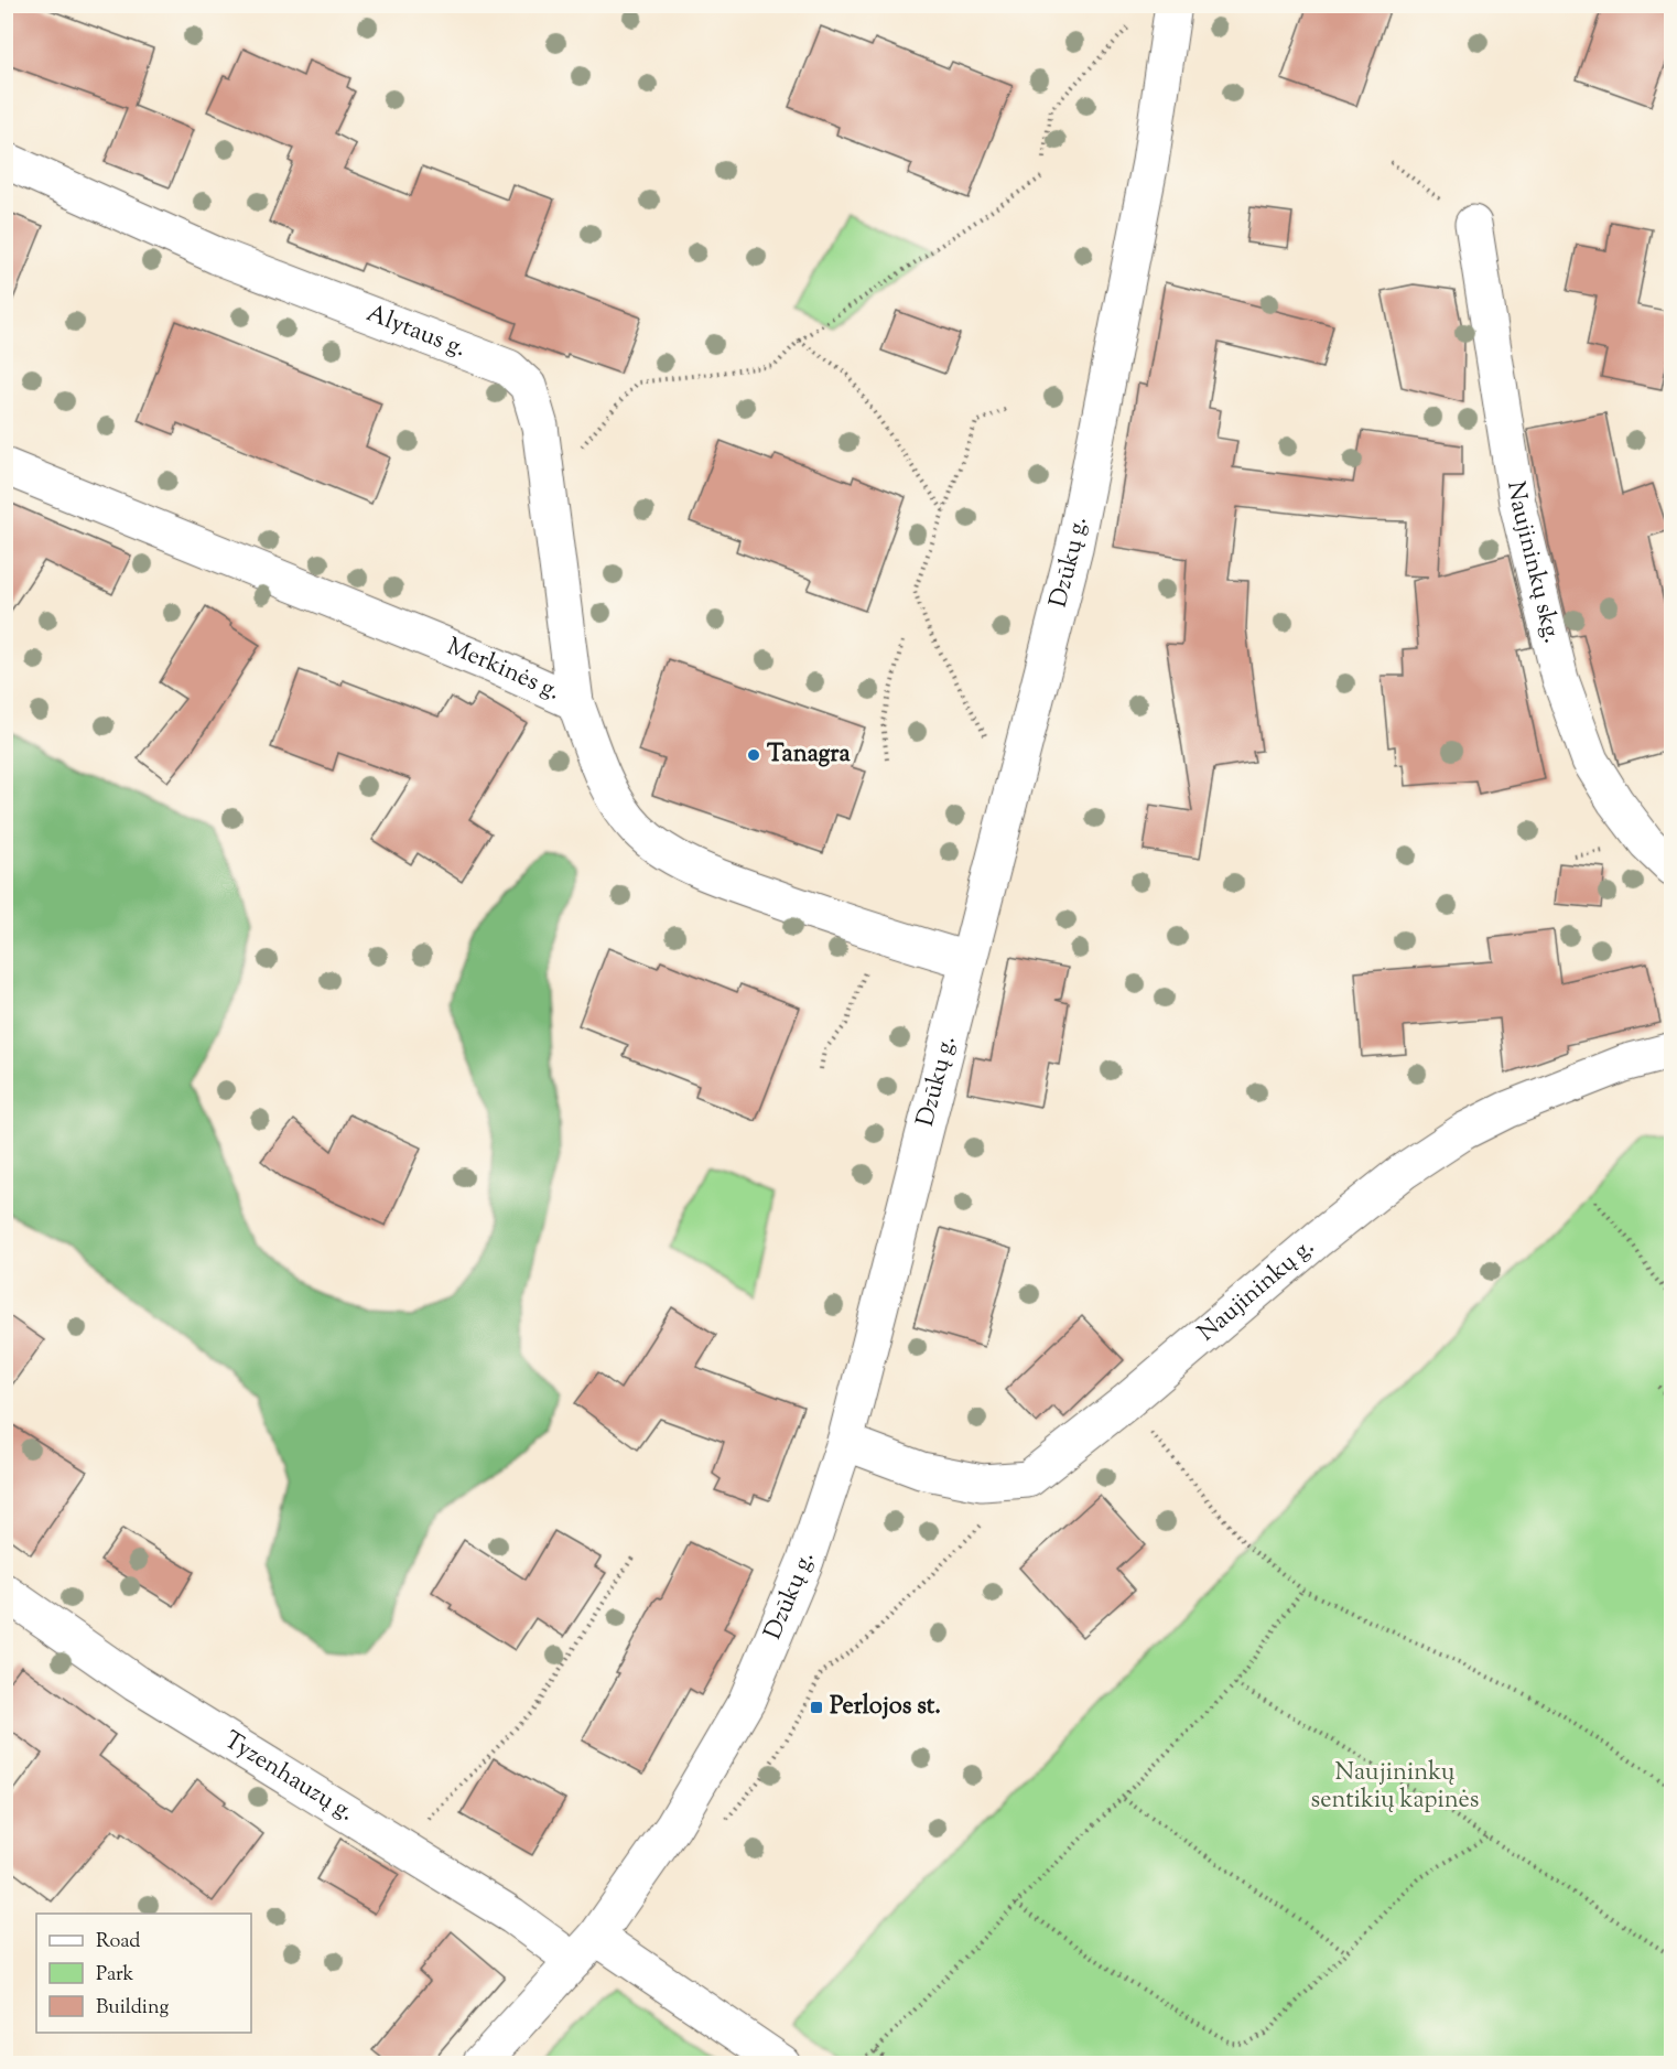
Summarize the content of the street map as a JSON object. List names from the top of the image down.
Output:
{
  "streets": {
    "street": [
      "Alytaus g.",
      "Dzūkų g.",
      "Naujininkų skg.",
      "Merkinės g.",
      "Naujininkų g.",
      "Tyzenhauzų g."
    ]
  },
  "crossings": [
    ["Alytaus g.", "Merkinės g."],
    ["Dzūkų g.", "Merkinės g."],
    ["Dzūkų g.", "Naujininkų g."],
    ["Dzūkų g.", "Tyzenhauzų g."]
  ],
  "parks": ["Naujininkų sentikių kapinės"],
  "places": {
    "other": ["Tanagra"],
    "transit": ["Perlojos st."]
  },
  "legend": ["Road", "Park", "Building"]
}
